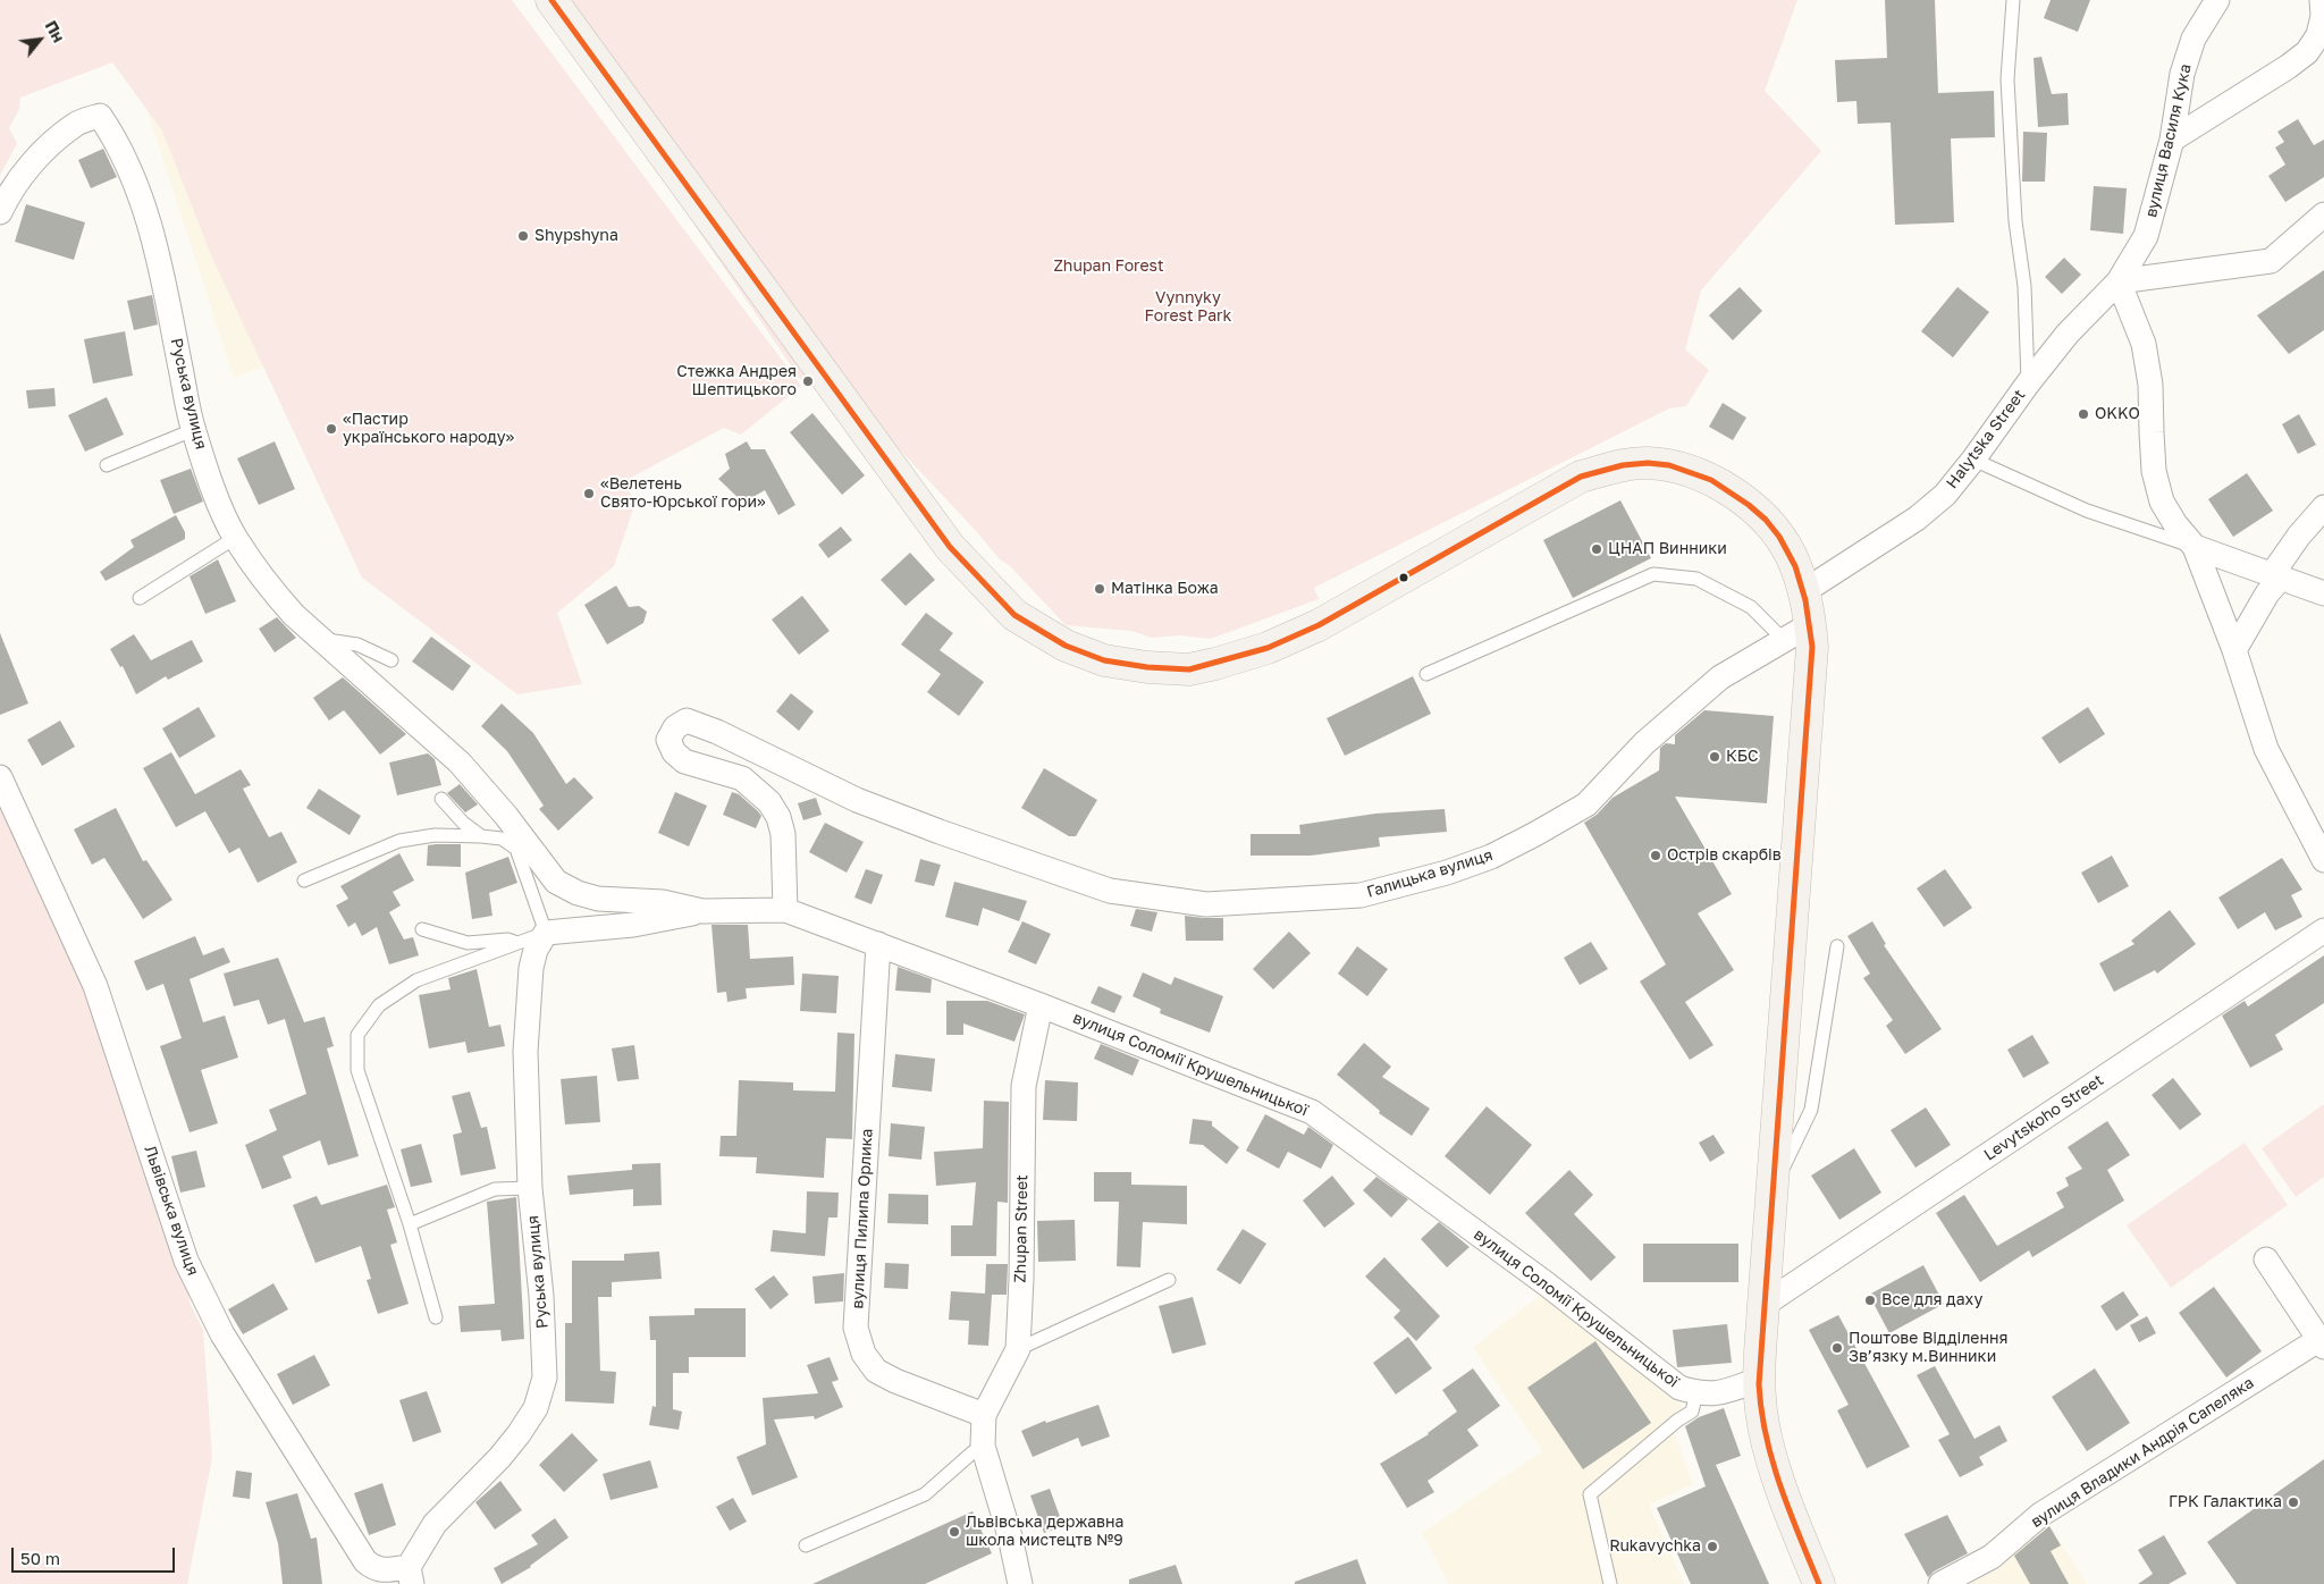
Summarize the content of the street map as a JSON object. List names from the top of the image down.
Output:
{
  "streets": {
    "street": [
      "вулиця Василя Кука",
      "Руська вулиця",
      "Halytska Street",
      "Галицька вулиця",
      "вулиця Соломії Крушельницької",
      "Levytskoho Street",
      "Львівська вулиця",
      "вулиця Пилипа Орлика",
      "Zhupan Street",
      "вулиця Владики Андрія Сапеляка"
    ]
  },
  "crossings": [
    ["вулиця Василя Кука", "Halytska Street"],
    ["Руська вулиця", "вулиця Соломії Крушельницької"],
    ["Руська вулиця", "Львівська вулиця"],
    ["Галицька вулиця", "вулиця Соломії Крушельницької"],
    ["вулиця Соломії Крушельницької", "вулиця Пилипа Орлика"],
    ["вулиця Соломії Крушельницької", "Zhupan Street"],
    ["вулиця Пилипа Орлика", "Zhupan Street"]
  ],
  "parks": ["Zhupan Forest", "Vynnyky Forest Park"],
  "places": [
    "Shypshyna",
    "Стежка Андрея Шептицького",
    "OKKO",
    "«Пастир українського народу»",
    "«Велетень Свято-Юрської гори»",
    "ЦНАП Винники",
    "Матінка Божа",
    "КБС",
    "Острів скарбів",
    "Все для даху",
    "Поштове Відділення Зв’язку м.Винники",
    "ГРК Галактика",
    "Львівська державна школа мистецтв №9",
    "Rukavychka"
  ],
  "scale_bar": "50 m",
  "north": "top right"
}
